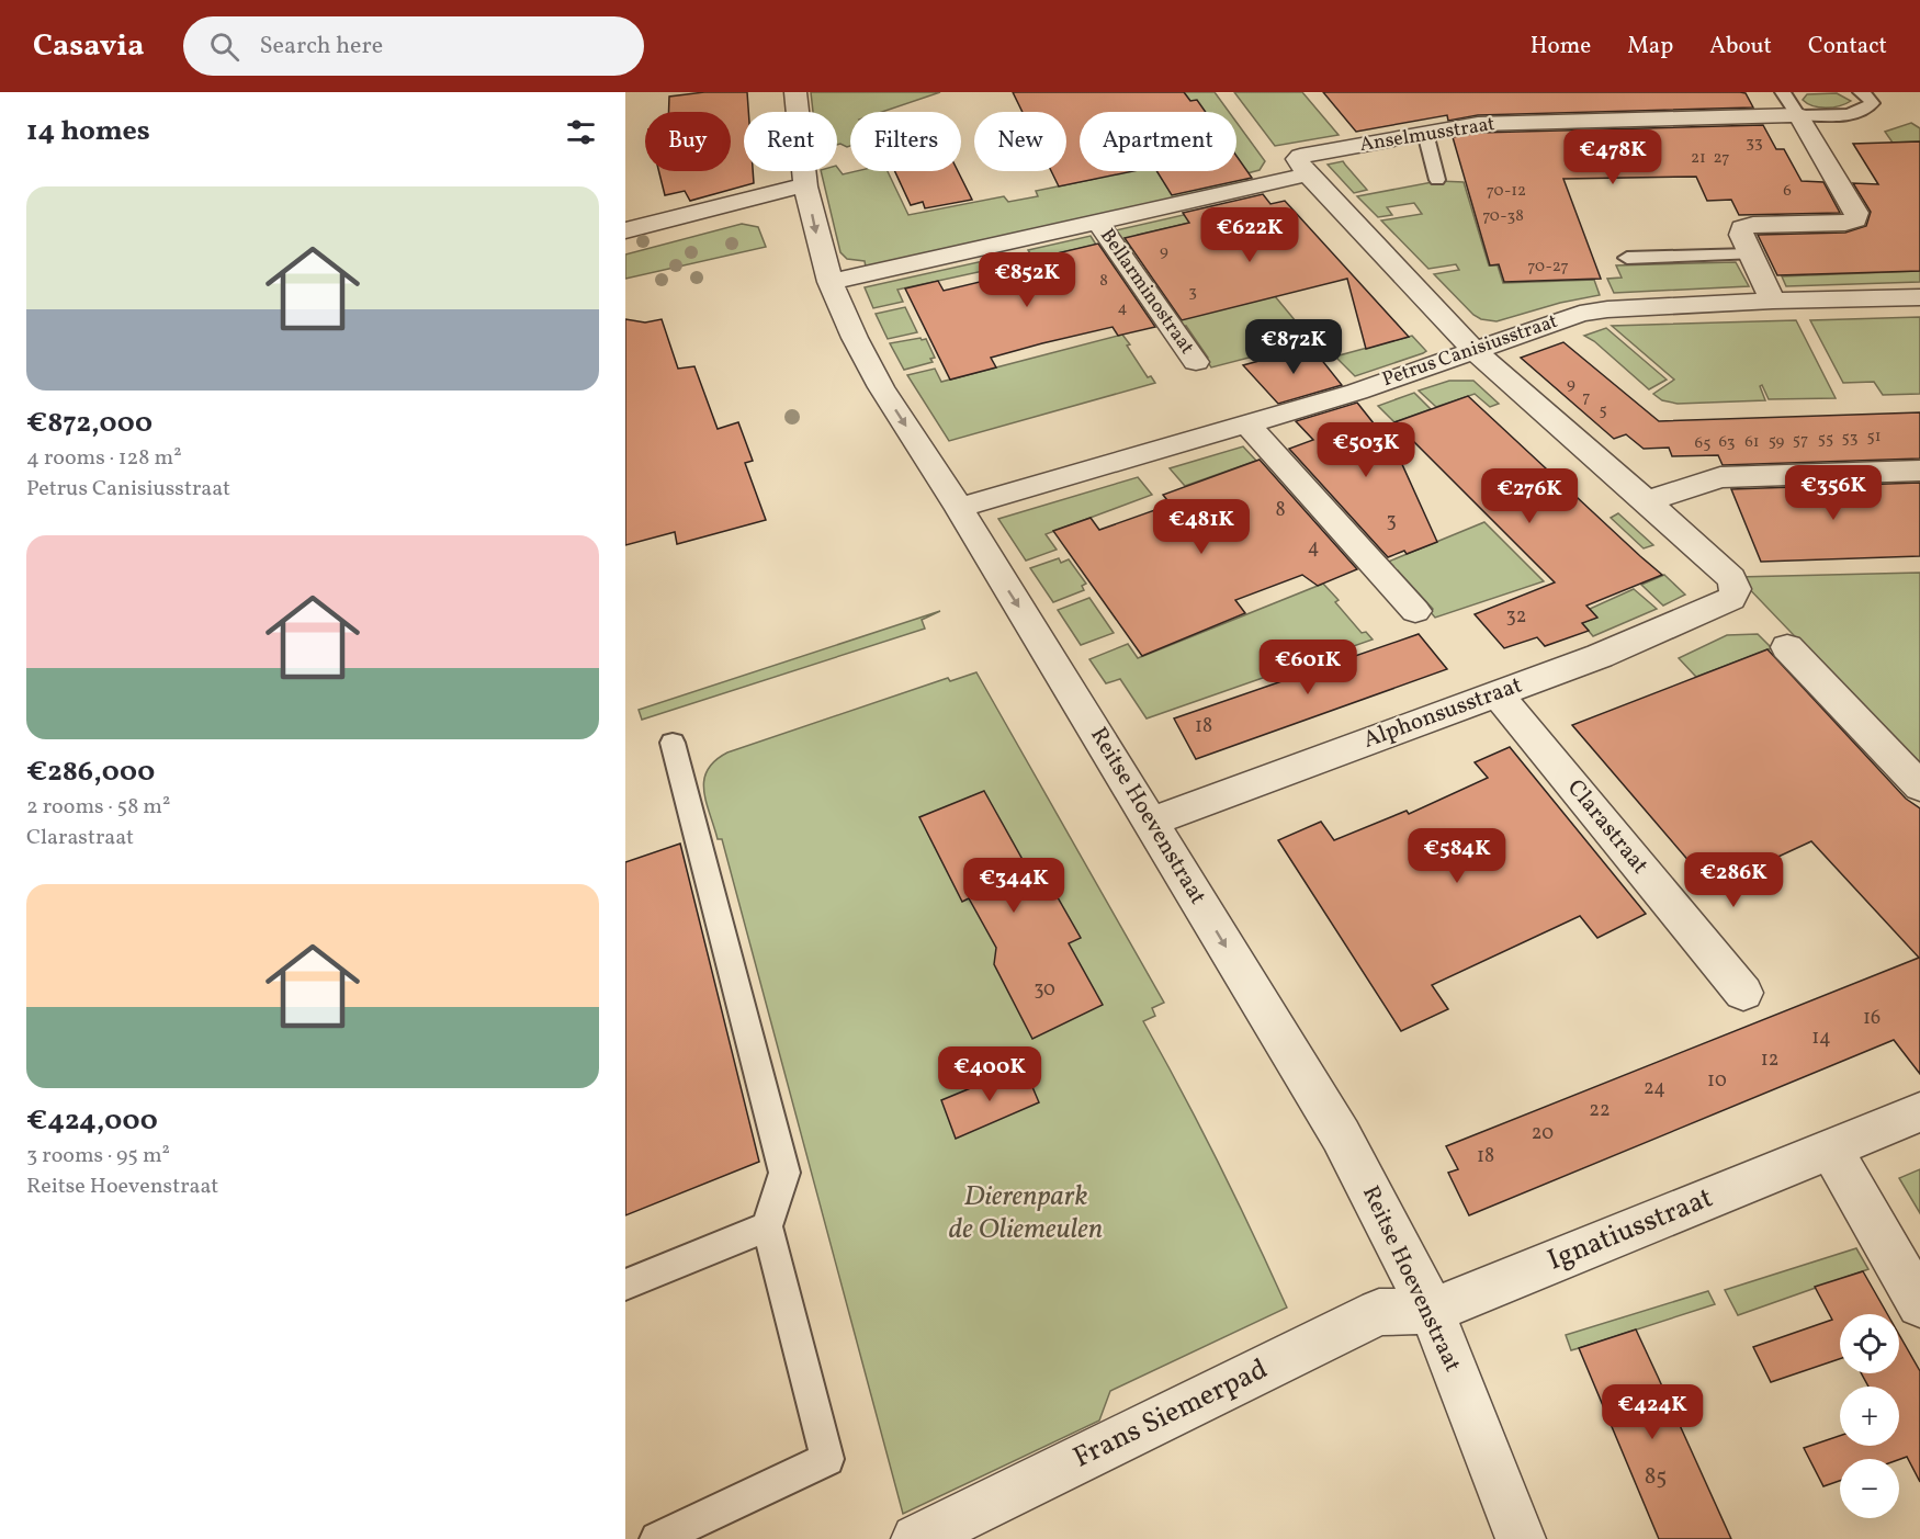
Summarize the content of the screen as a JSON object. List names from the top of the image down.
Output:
{
  "streets": {
    "street": [
      "Anselmusstraat",
      "Bellarminostraat",
      "Petrus Canisiusstraat",
      "Alphonsusstraat",
      "Reitse Hoevenstraat",
      "Clarastraat",
      "Ignatiusstraat",
      "Frans Siemerpad"
    ]
  },
  "crossings": [
    ["Anselmusstraat", "Bellarminostraat"],
    ["Anselmusstraat", "Reitse Hoevenstraat"],
    ["Petrus Canisiusstraat", "Reitse Hoevenstraat"],
    ["Alphonsusstraat", "Reitse Hoevenstraat"],
    ["Alphonsusstraat", "Clarastraat"],
    ["Reitse Hoevenstraat", "Ignatiusstraat"],
    ["Reitse Hoevenstraat", "Frans Siemerpad"],
    ["Ignatiusstraat", "Frans Siemerpad"]
  ],
  "one_way": ["Reitse Hoevenstraat"],
  "parks": ["Dierenpark de Oliemeulen"],
  "house_numbers": [
    "33",
    "21",
    "27",
    "70-12",
    "6",
    "70-38",
    "9",
    "70-27",
    "8",
    "3",
    "4",
    "9",
    "7",
    "5",
    "51",
    "53",
    "55",
    "57",
    "59",
    "63",
    "61",
    "65",
    "8",
    "3",
    "4",
    "32",
    "18",
    "30",
    "16",
    "14",
    "12",
    "10",
    "24",
    "22",
    "20",
    "18",
    "85"
  ],
  "page": {
    "header": "Casavia",
    "search": "Search here",
    "nav": [
      "Home",
      "Map",
      "About",
      "Contact"
    ],
    "heading": "14 homes",
    "chip": [
      "Buy",
      "Rent",
      "Filters",
      "New",
      "Apartment"
    ],
    "price": [
      "€478K",
      "€622K",
      "€852K",
      "€872K",
      "€503K",
      "€356K",
      "€276K",
      "€481K",
      "€601K",
      "€584K",
      "€286K",
      "€344K",
      "€400K",
      "€424K"
    ],
    "list": [
      {
        "name": "€872,000",
        "note": "4 rooms · 128 m² · Petrus Canisiusstraat"
      },
      {
        "name": "€286,000",
        "note": "2 rooms · 58 m² · Clarastraat"
      },
      {
        "name": "€424,000",
        "note": "3 rooms · 95 m² · Reitse Hoevenstraat"
      }
    ],
    "map_buttons": ["+", "−"]
  }
}
